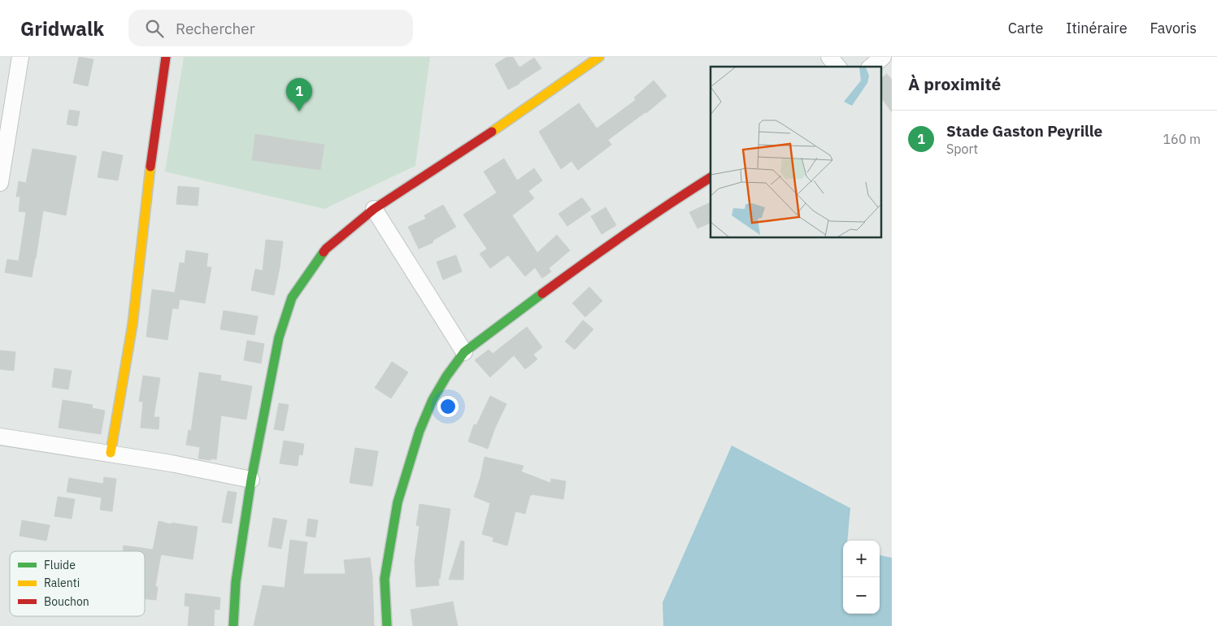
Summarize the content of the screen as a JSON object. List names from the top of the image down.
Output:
{
  "legend": ["Fluide", "Ralenti", "Bouchon"],
  "page": {
    "header": "Gridwalk",
    "search": "Rechercher",
    "nav": ["Carte", "Itinéraire", "Favoris"],
    "heading": "À proximité",
    "pins": "1",
    "list": [
      {
        "mark": "1",
        "name": "Stade Gaston Peyrille",
        "note": "Sport",
        "value": "160 m"
      }
    ],
    "map_buttons": ["+", "−"]
  }
}
